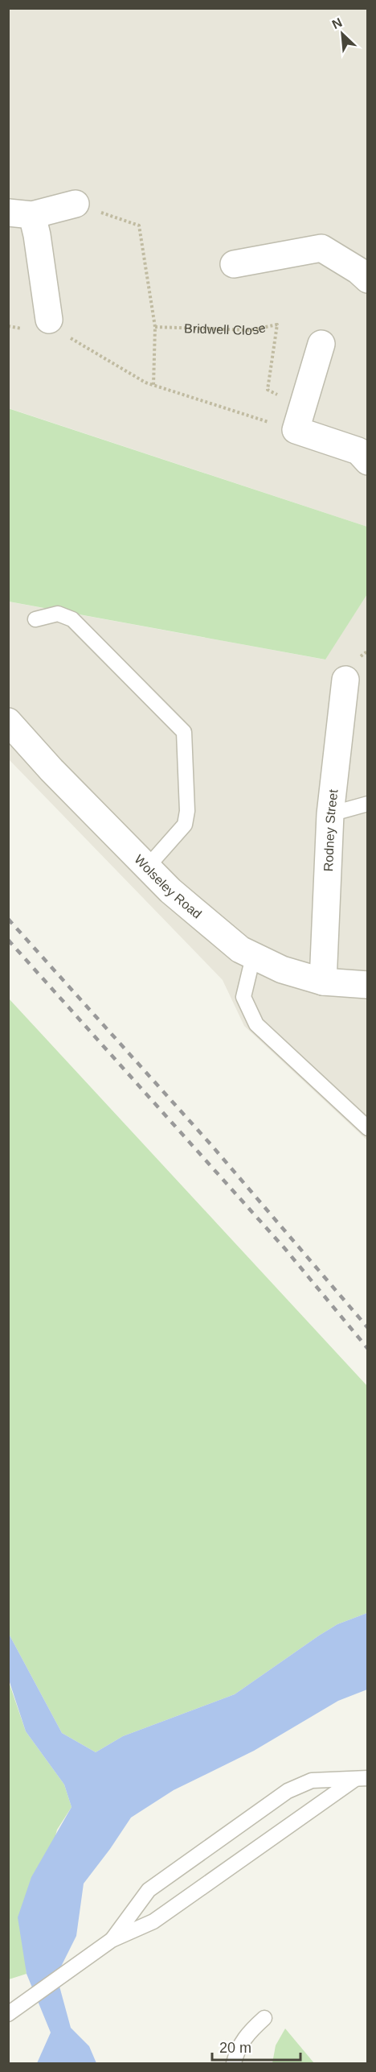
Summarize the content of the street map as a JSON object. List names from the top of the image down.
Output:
{
  "streets": {
    "street": ["Rodney Street", "Wolseley Road"],
    "path": ["Bridwell Close"]
  },
  "crossings": [
    ["Rodney Street", "Wolseley Road"]
  ],
  "scale_bar": "20 m",
  "north": "top left"
}
